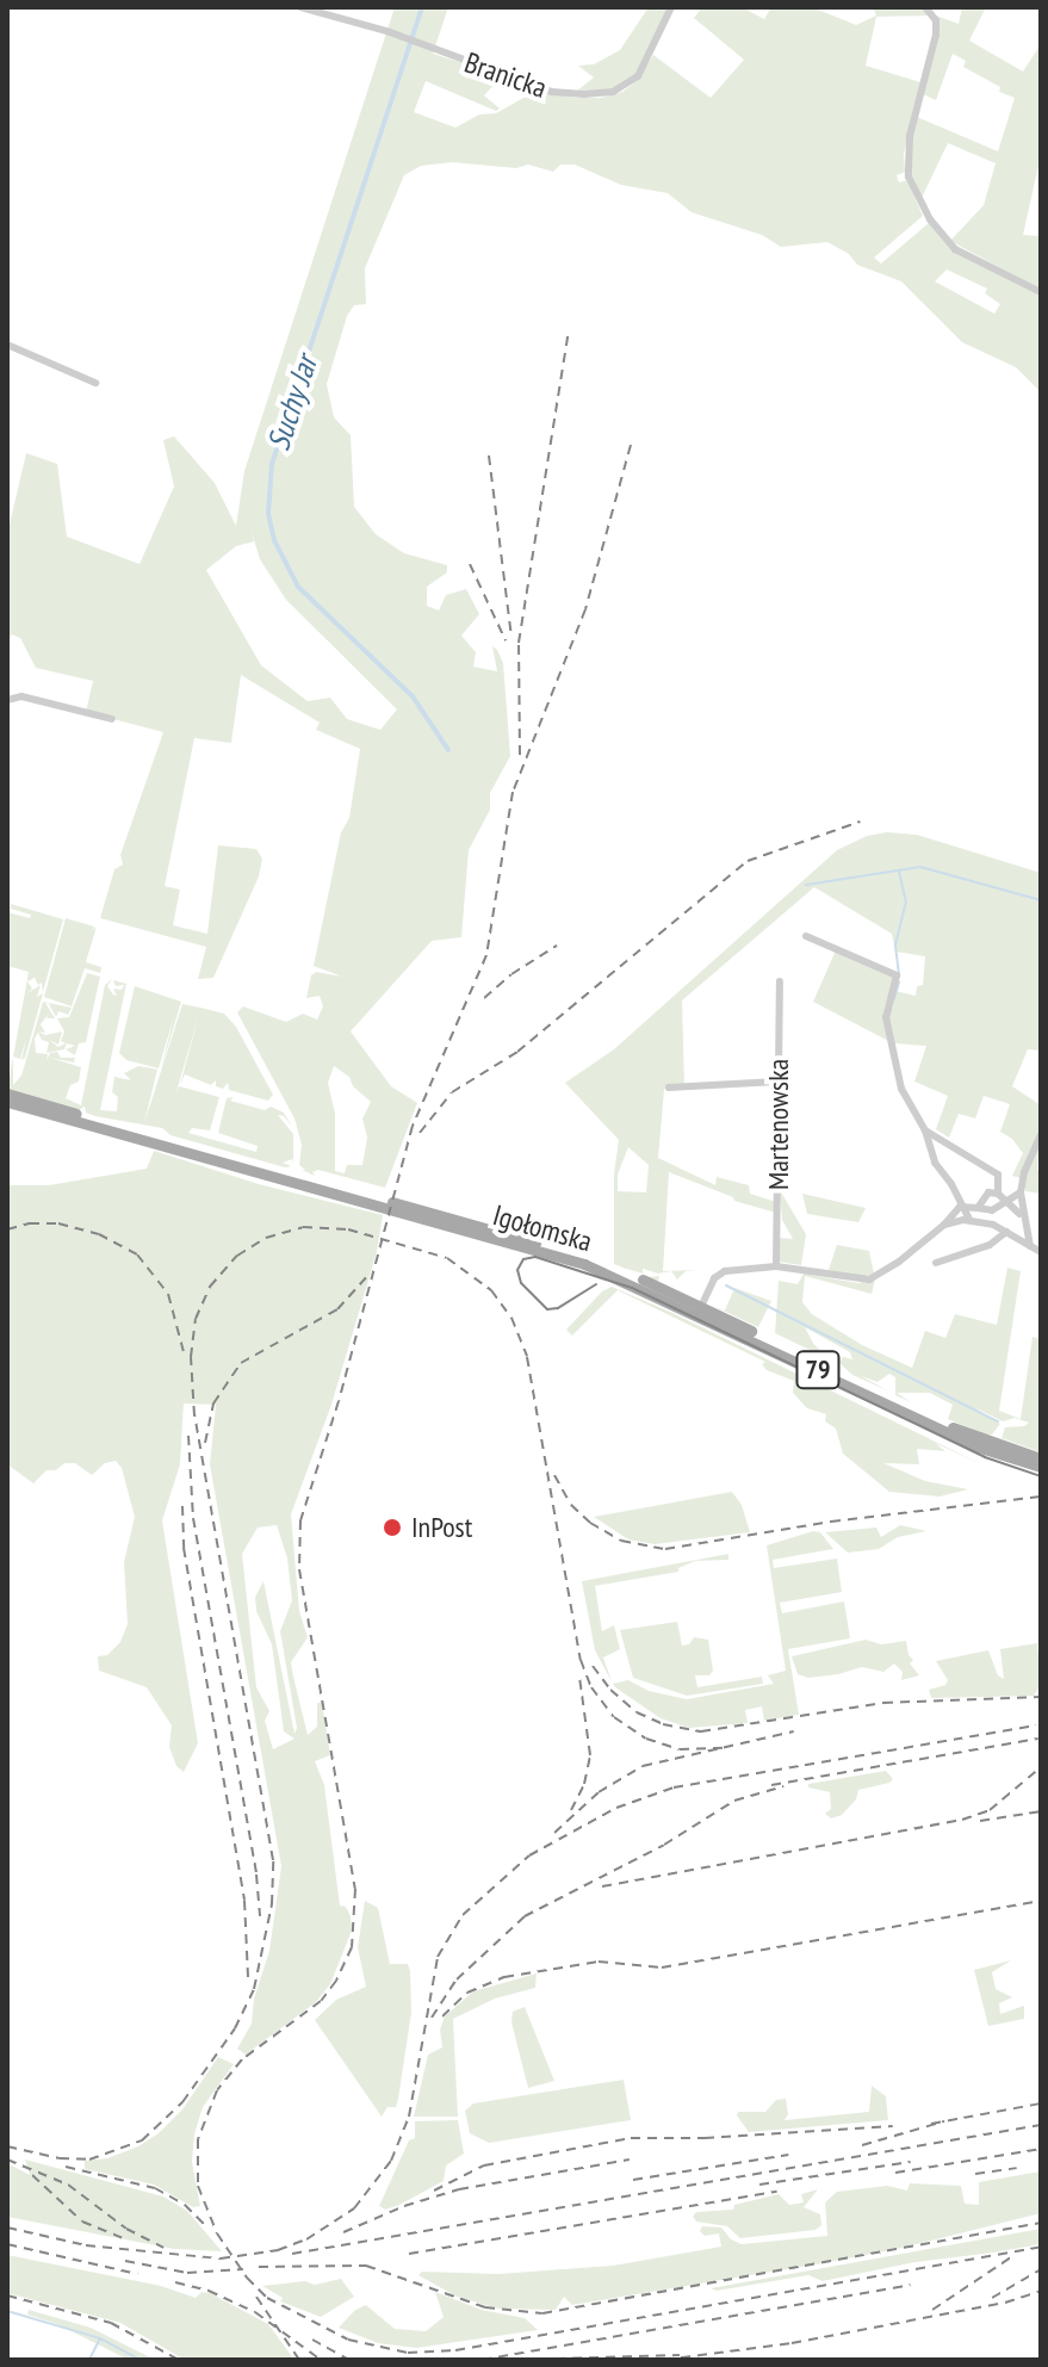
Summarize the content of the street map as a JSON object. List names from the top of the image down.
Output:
{
  "streets": {
    "main road": ["Igołomska", "79"],
    "street": ["Branicka", "Martenowska"]
  },
  "water": ["Suchy Jar"],
  "places": ["InPost"]
}
